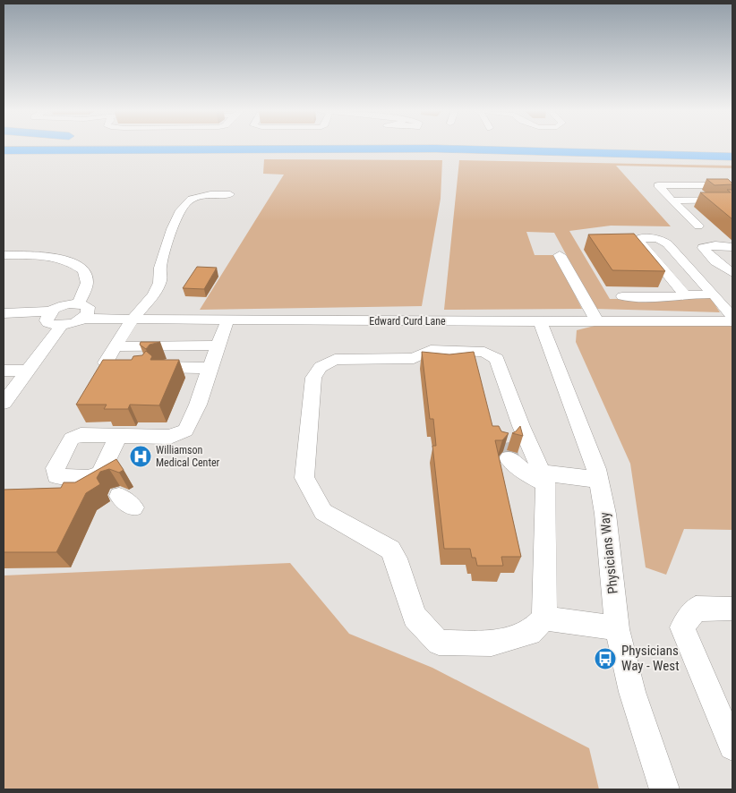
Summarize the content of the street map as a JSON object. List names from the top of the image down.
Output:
{
  "streets": {
    "street": ["Edward Curd Lane", "Physicians Way"]
  },
  "crossings": [
    ["Edward Curd Lane", "Physicians Way"]
  ],
  "places": {
    "hospital": ["Williamson Medical Center"],
    "bus stop": ["Physicians Way - West"]
  }
}
